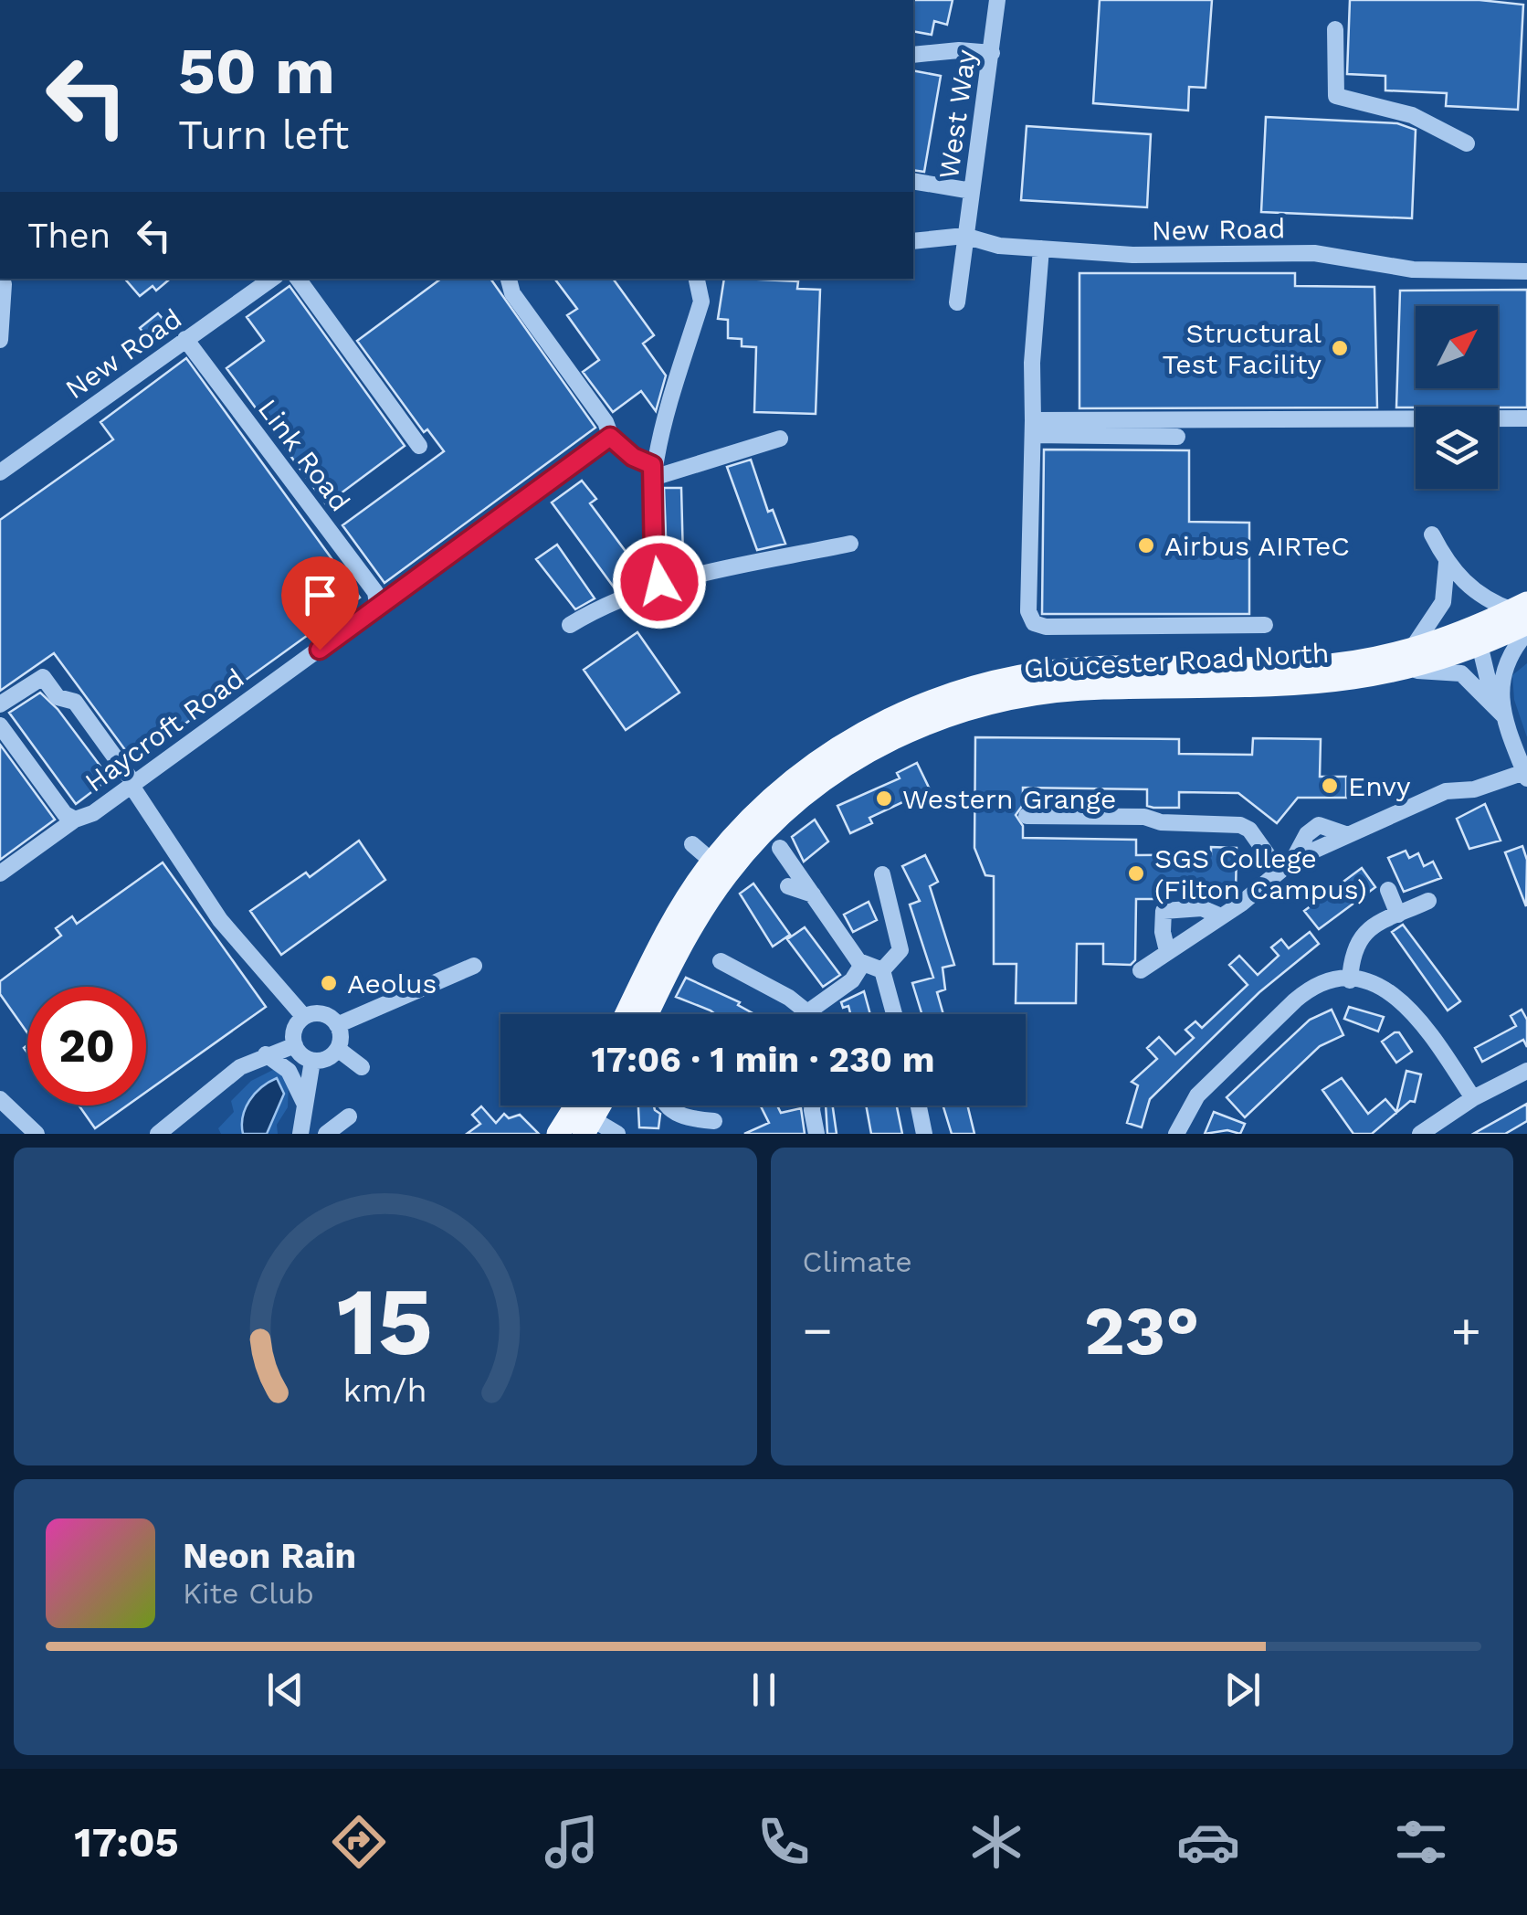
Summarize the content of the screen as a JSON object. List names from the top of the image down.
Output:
{
  "streets": {
    "main road": ["Gloucester Road North"],
    "street": [
      "West Way",
      "New Road",
      "Link Road",
      "Haycroft Road"
    ]
  },
  "crossings": [
    ["West Way", "New Road"],
    ["New Road", "Link Road"],
    ["Link Road", "Haycroft Road"]
  ],
  "places": [
    "Structural Test Facility",
    "Airbus AIRTeC",
    "Envy",
    "Western Grange",
    "SGS College (Filton Campus)",
    "Aeolus"
  ],
  "north": "top right",
  "page": {
    "turn": ["50 m", "Turn left"],
    "then": "Then",
    "limit": "20",
    "trip": "17:06 · 1 min · 230 m",
    "tile": "Climate",
    "heat": ["−", "23°", "+"],
    "song": ["Neon Rain", "Kite Club"],
    "tabs": "17:05",
    "gauge": ["15", "km/h"]
  }
}
